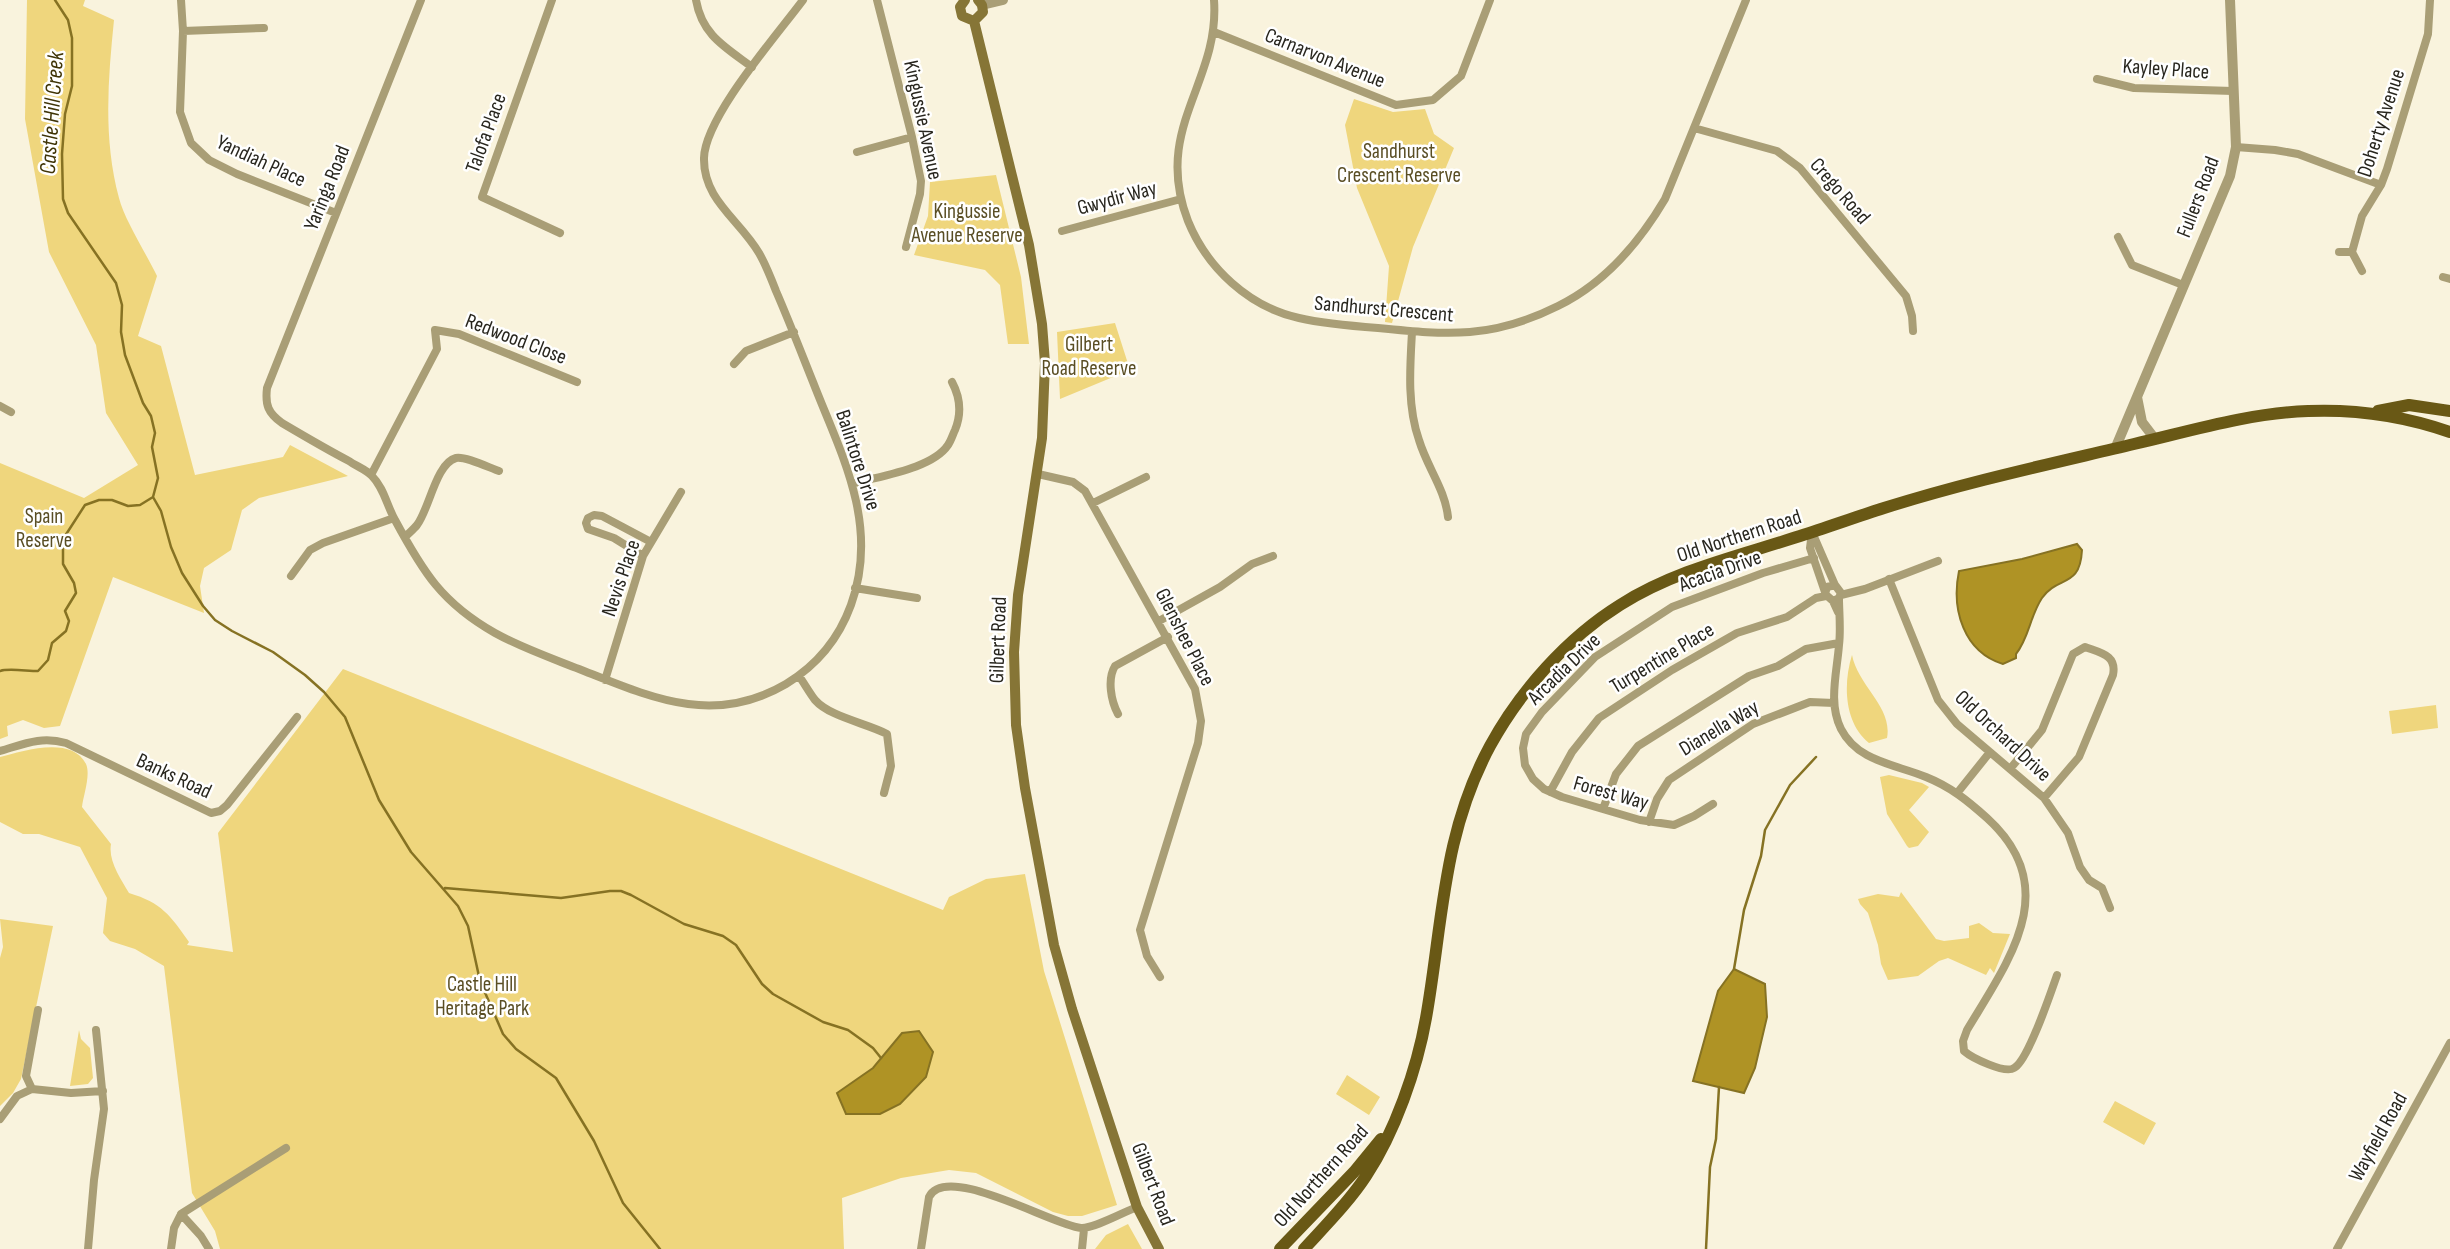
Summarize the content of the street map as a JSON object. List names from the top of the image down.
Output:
{
  "streets": {
    "main road": ["Old Northern Road", "Gilbert Road"],
    "street": [
      "Carnarvon Avenue",
      "Kayley Place",
      "Kingussie Avenue",
      "Doherty Avenue",
      "Talofa Place",
      "Yandiah Place",
      "Yaringa Road",
      "Crego Road",
      "Fullers Road",
      "Gwydir Way",
      "Sandhurst Crescent",
      "Redwood Close",
      "Balintore Drive",
      "Acacia Drive",
      "Nevis Place",
      "Glenshee Place",
      "Turpentine Place",
      "Arcadia Drive",
      "Dianella Way",
      "Old Orchard Drive",
      "Banks Road",
      "Forest Way",
      "Wayfield Road"
    ]
  },
  "crossings": [
    ["Carnarvon Avenue", "Sandhurst Crescent"],
    ["Kayley Place", "Fullers Road"],
    ["Yandiah Place", "Yaringa Road"],
    ["Yaringa Road", "Redwood Close"],
    ["Yaringa Road", "Balintore Drive"],
    ["Crego Road", "Sandhurst Crescent"],
    ["Fullers Road", "Old Northern Road"],
    ["Gwydir Way", "Sandhurst Crescent"],
    ["Redwood Close", "Balintore Drive"],
    ["Balintore Drive", "Nevis Place"],
    ["Acacia Drive", "Arcadia Drive"],
    ["Glenshee Place", "Gilbert Road"],
    ["Turpentine Place", "Old Orchard Drive"],
    ["Turpentine Place", "Forest Way"],
    ["Arcadia Drive", "Forest Way"],
    ["Dianella Way", "Forest Way"]
  ],
  "water": ["Castle Hill Creek"],
  "parks": [
    "Sandhurst Crescent Reserve",
    "Kingussie Avenue Reserve",
    "Gilbert Road Reserve",
    "Spain Reserve",
    "Castle Hill Heritage Park"
  ]
}
